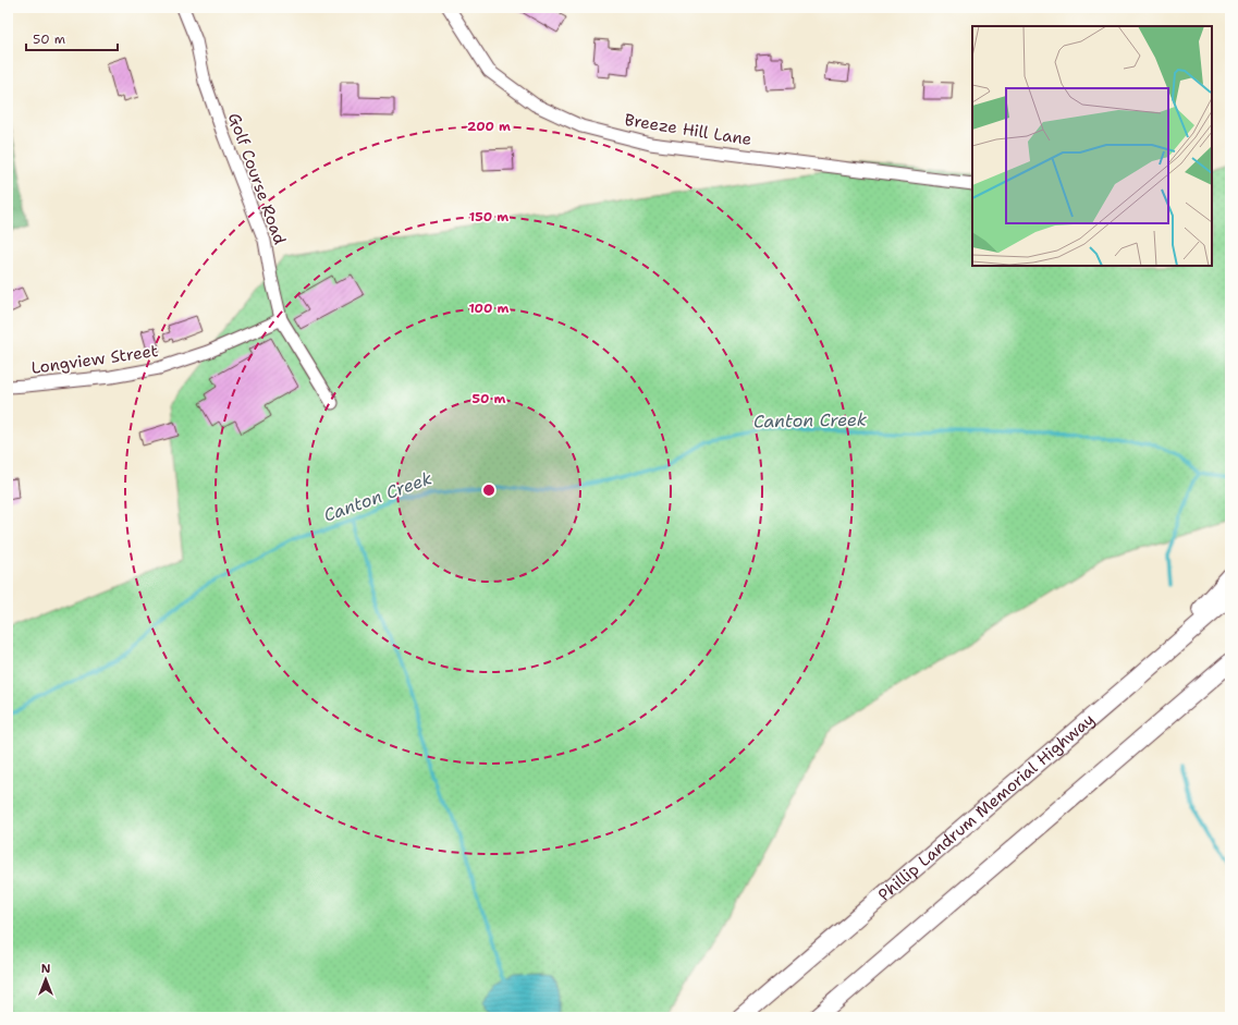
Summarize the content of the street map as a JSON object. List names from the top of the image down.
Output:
{
  "streets": {
    "highway": ["Phillip Landrum Memorial Highway"],
    "street": ["Breeze Hill Lane", "Golf Course Road", "Longview Street"]
  },
  "crossings": [
    ["Golf Course Road", "Longview Street"]
  ],
  "water": ["Canton Creek"],
  "scale_bar": "50 m",
  "north": "top",
  "rings": [
    "200 m",
    "150 m",
    "100 m",
    "50 m"
  ]
}
